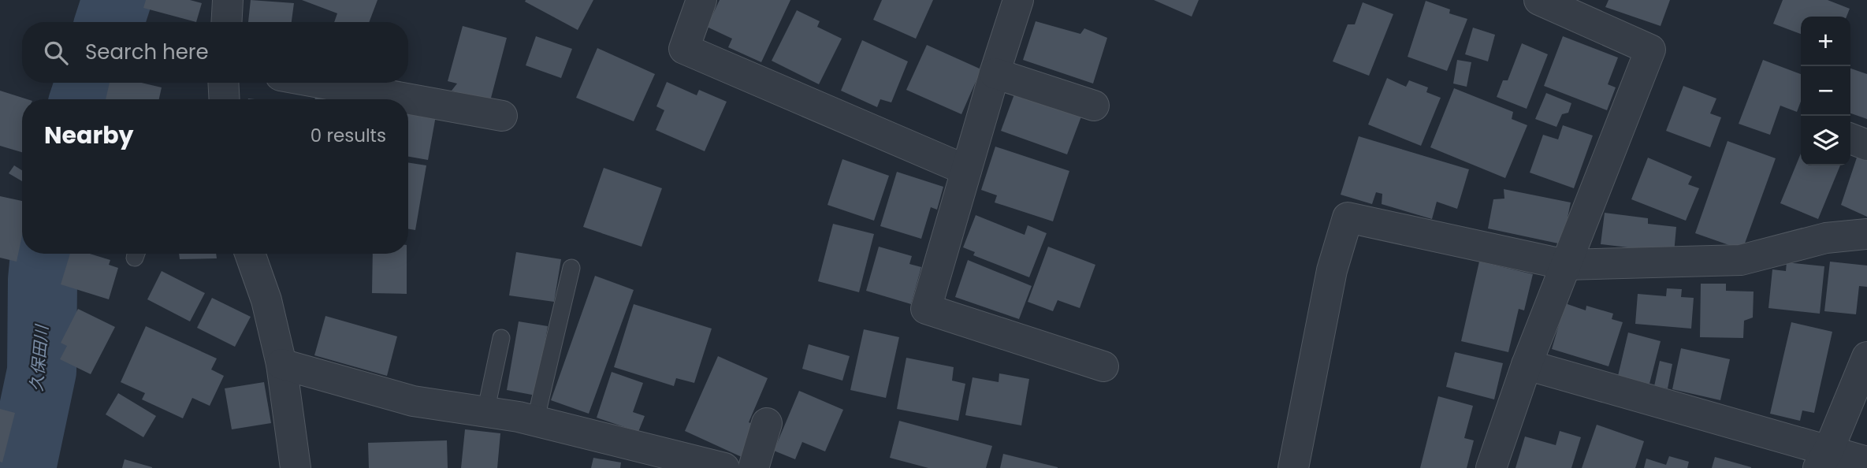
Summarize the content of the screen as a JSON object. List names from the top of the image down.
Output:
{
  "water": ["久保田川"],
  "page": {
    "map_buttons": ["+", "−"],
    "search": "Search here",
    "heading": ["Nearby", "0 results"]
  }
}
